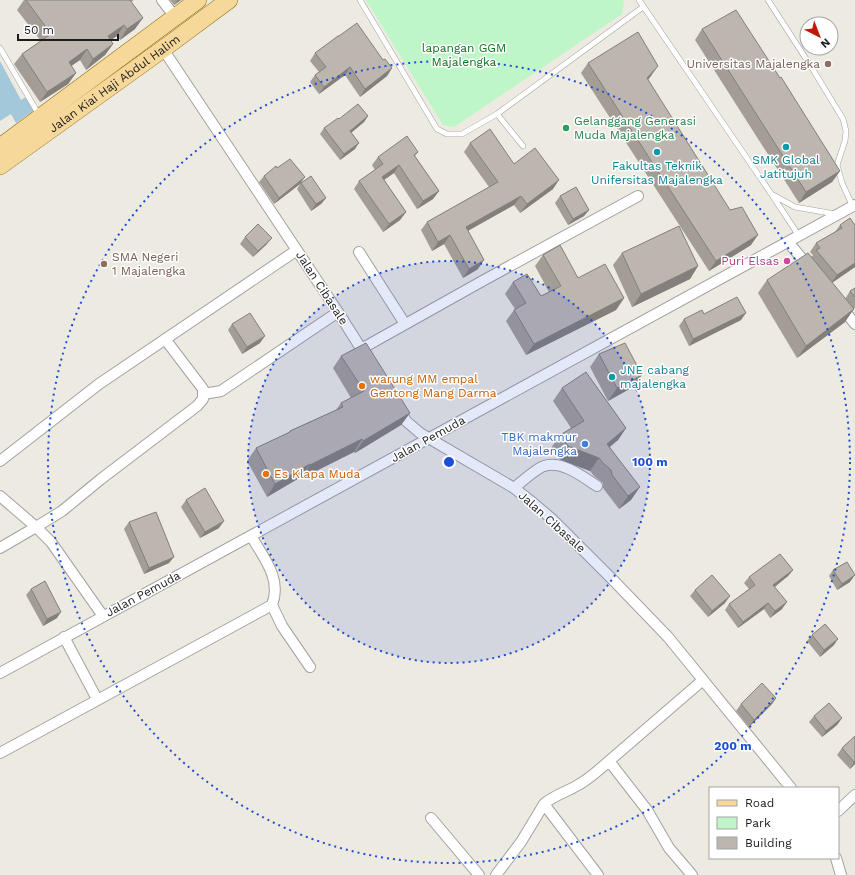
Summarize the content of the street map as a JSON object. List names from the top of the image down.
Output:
{
  "streets": {
    "main road": ["Jalan Kiai Haji Abdul Halim"],
    "street": ["Jalan Cibasale", "Jalan Pemuda"]
  },
  "crossings": [
    ["Jalan Kiai Haji Abdul Halim", "Jalan Cibasale"],
    ["Jalan Cibasale", "Jalan Pemuda"]
  ],
  "parks": ["lapangan GGM Majalengka"],
  "places": [
    "Universitas Majalengka",
    "Gelanggang Generasi Muda Majalengka",
    "SMK Global Jatitujuh",
    "Fakultas Teknik Unifersitas Majalengka",
    "Puri Elsas",
    "SMA Negeri 1 Majalengka",
    "JNE cabang majalengka",
    "warung MM empal Gentong Mang Darma",
    "TBK makmur Majalengka",
    "Es Klapa Muda"
  ],
  "legend": ["Road", "Park", "Building"],
  "scale_bar": "50 m",
  "north": "bottom right",
  "rings": ["100 m", "200 m"]
}
